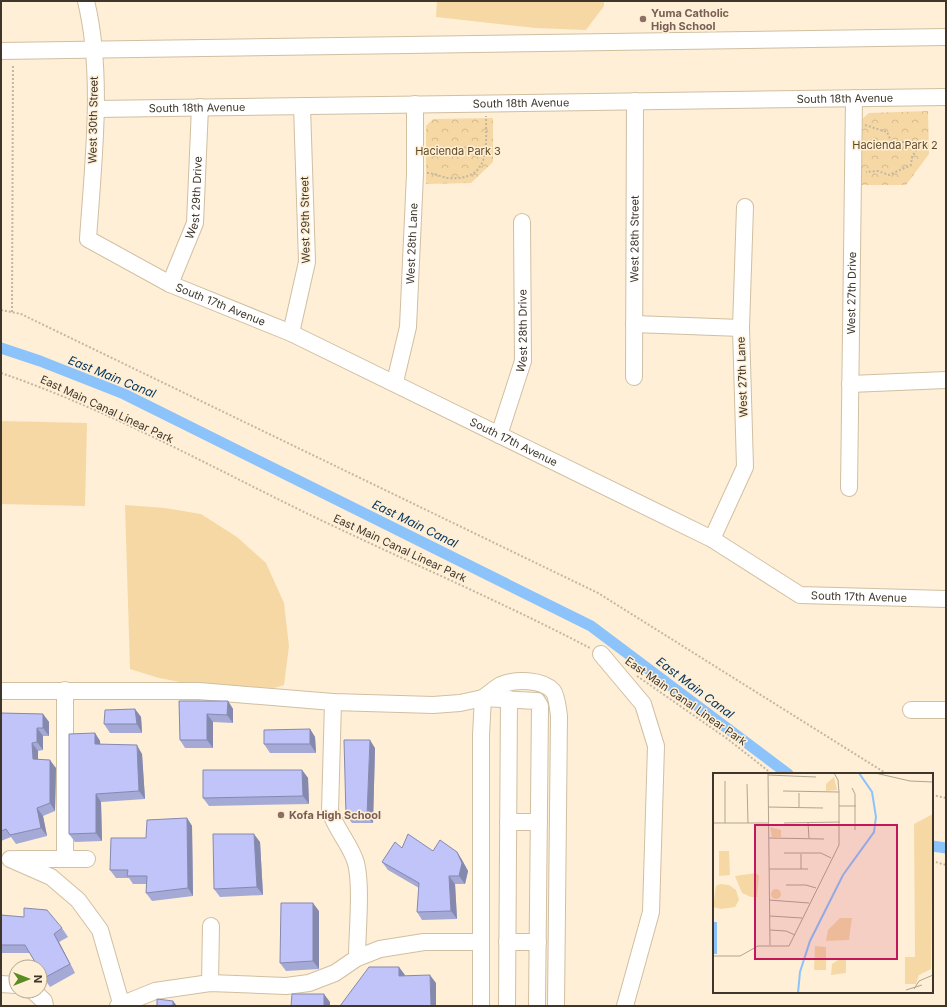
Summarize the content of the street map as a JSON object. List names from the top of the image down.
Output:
{
  "streets": {
    "street": [
      "South 18th Avenue",
      "West 30th Street",
      "West 29th Drive",
      "West 29th Street",
      "West 28th Street",
      "West 28th Lane",
      "West 27th Drive",
      "South 17th Avenue",
      "West 28th Drive",
      "West 27th Lane"
    ],
    "path": ["East Main Canal Linear Park"]
  },
  "crossings": [
    ["South 18th Avenue", "West 30th Street"],
    ["South 18th Avenue", "West 29th Drive"],
    ["South 18th Avenue", "West 29th Street"],
    ["South 18th Avenue", "West 28th Street"],
    ["South 18th Avenue", "West 28th Lane"],
    ["South 18th Avenue", "West 27th Drive"],
    ["West 30th Street", "South 17th Avenue"],
    ["West 29th Drive", "South 17th Avenue"],
    ["West 29th Street", "South 17th Avenue"],
    ["West 28th Lane", "South 17th Avenue"],
    ["South 17th Avenue", "West 28th Drive"],
    ["South 17th Avenue", "West 27th Lane"]
  ],
  "water": ["East Main Canal"],
  "parks": ["Hacienda Park 2", "Hacienda Park 3"],
  "places": ["Yuma Catholic High School", "Kofa High School"],
  "north": "right"
}
